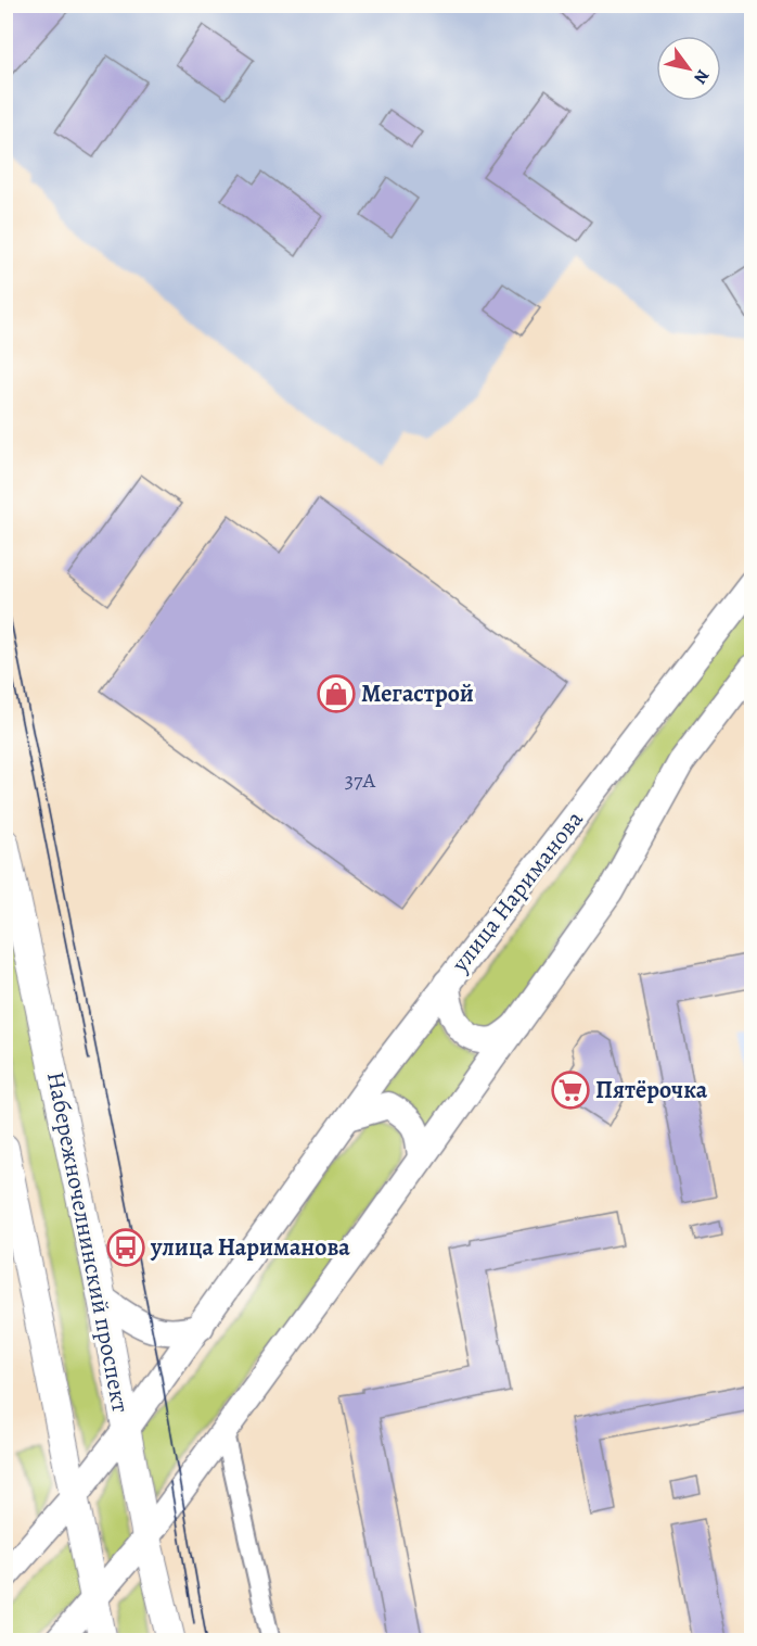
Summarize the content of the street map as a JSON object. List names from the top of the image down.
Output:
{
  "streets": {
    "main road": ["улица Нариманова", "Набережночелнинский проспект"]
  },
  "crossings": [
    ["улица Нариманова", "Набережночелнинский проспект"]
  ],
  "places": {
    "shop": ["Мегастрой"],
    "supermarket": ["Пятёрочка"],
    "bus stop": ["улица Нариманова"]
  },
  "house_numbers": ["37А"],
  "north": "bottom right"
}
